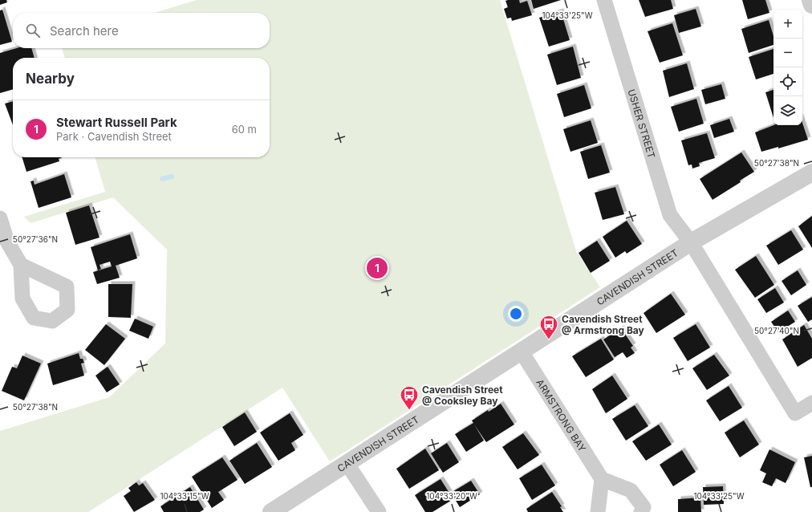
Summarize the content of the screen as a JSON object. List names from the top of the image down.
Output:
{
  "streets": {
    "street": ["USHER STREET", "CAVENDISH STREET", "ARMSTRONG BAY"]
  },
  "crossings": [
    ["USHER STREET", "CAVENDISH STREET"],
    ["CAVENDISH STREET", "ARMSTRONG BAY"]
  ],
  "places": {
    "bus stop": ["Cavendish Street @ Armstrong Bay", "Cavendish Street @ Cooksley Bay"]
  },
  "page": {
    "map_buttons": ["+", "−"],
    "search": "Search here",
    "heading": "Nearby",
    "list": [
      {
        "mark": "1",
        "name": "Stewart Russell Park",
        "note": "Park · Cavendish Street",
        "value": "60 m"
      }
    ],
    "pins": "1"
  },
  "coordinates": [
    "104°33'25\"W",
    "50°27'38\"N",
    "50°27'36\"N",
    "50°27'40\"N",
    "104°33'15\"W",
    "104°33'20\"W"
  ]
}
